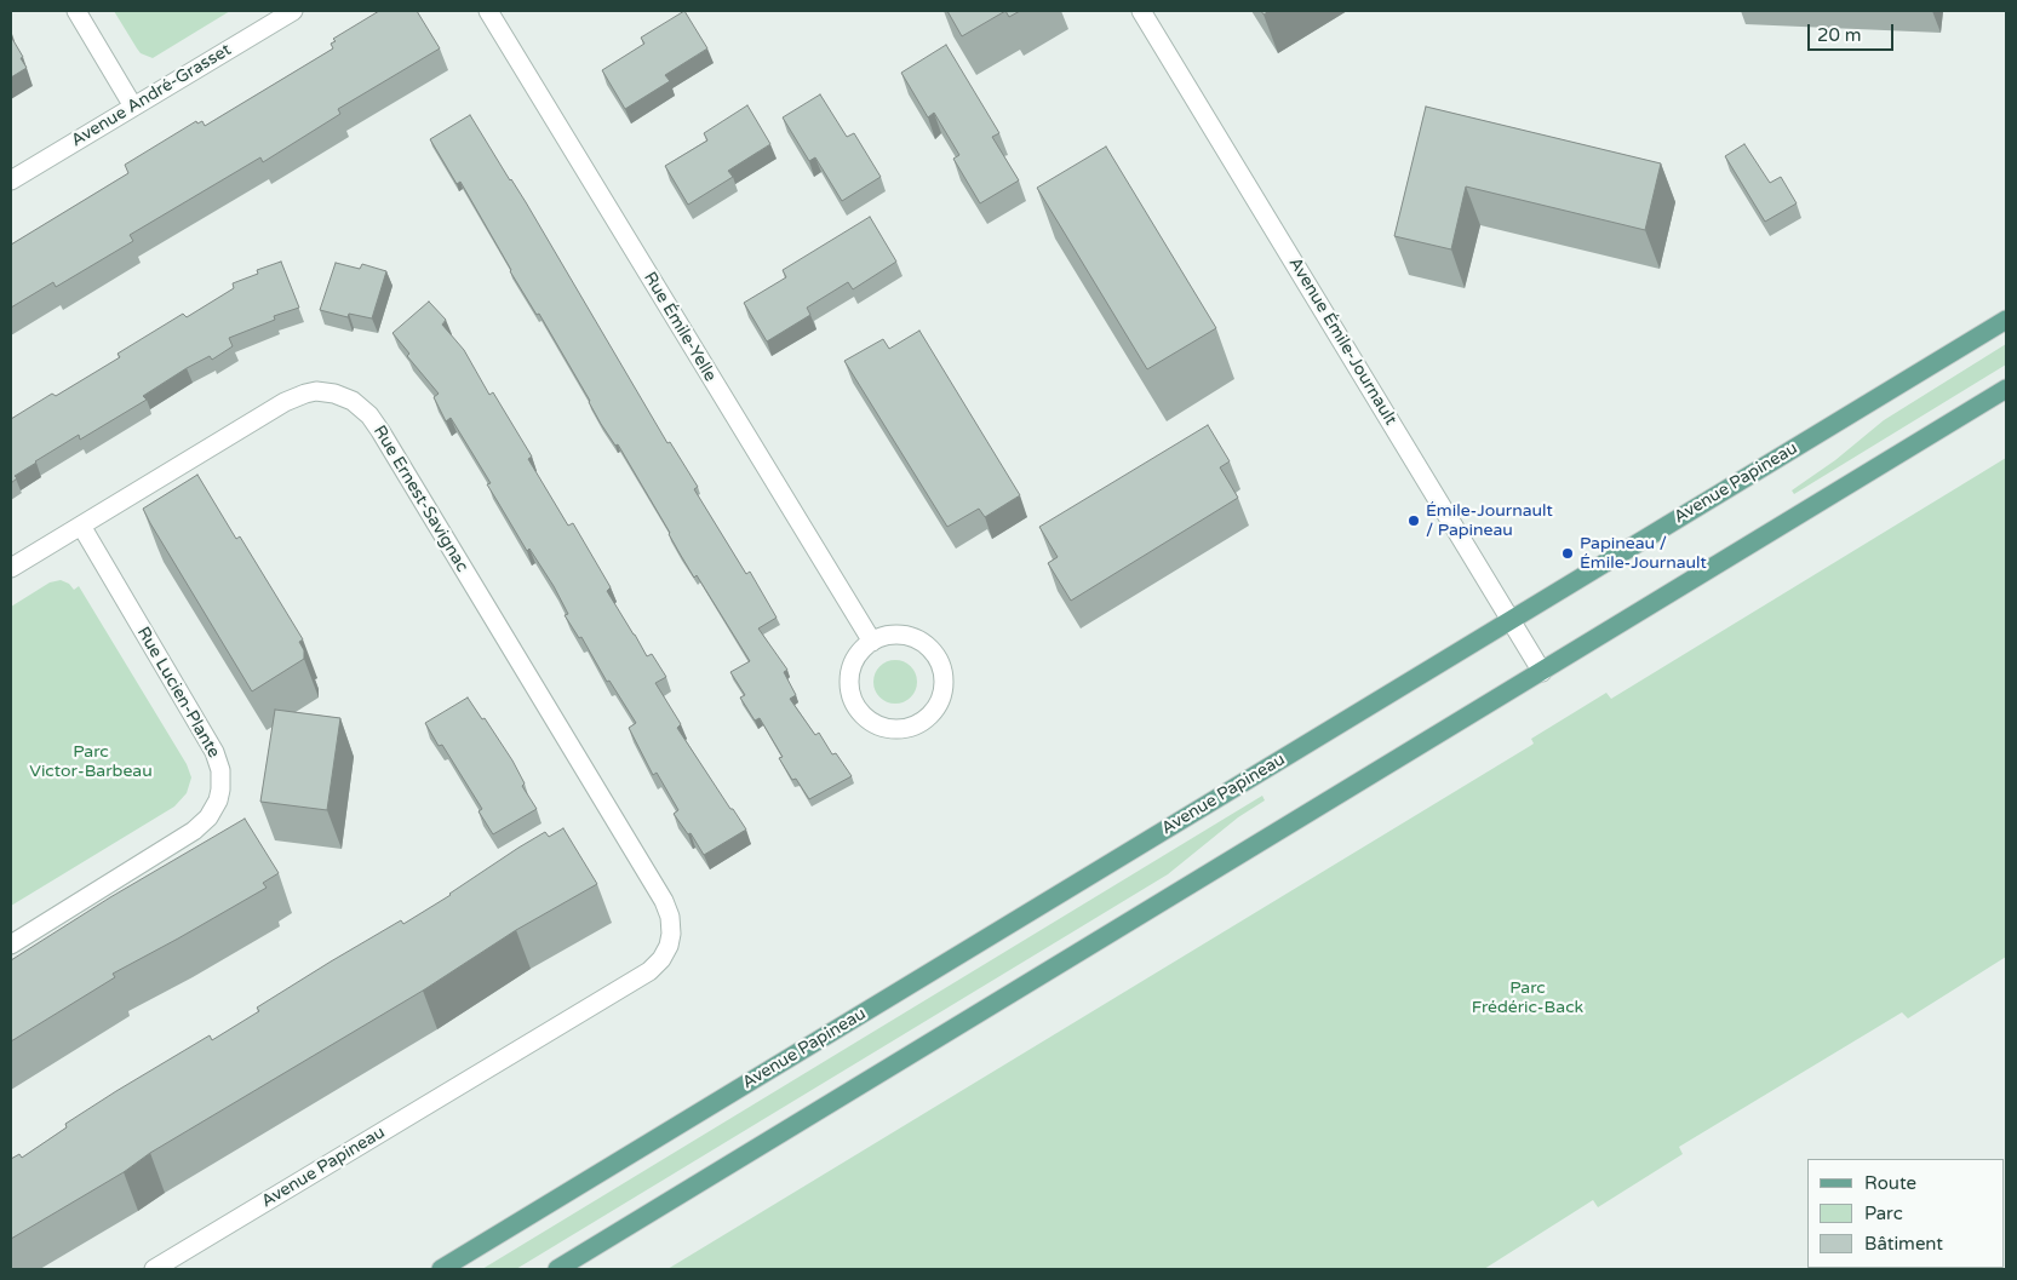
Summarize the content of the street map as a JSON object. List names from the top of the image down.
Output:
{
  "streets": {
    "main road": ["Avenue Papineau"],
    "street": [
      "Avenue André-Grasset",
      "Rue Émile-Yelle",
      "Avenue Émile-Journault",
      "Rue Ernest-Savignac",
      "Rue Lucien-Plante"
    ]
  },
  "crossings": [
    ["Avenue Émile-Journault", "Avenue Papineau"],
    ["Avenue Papineau", "Rue Ernest-Savignac"],
    ["Rue Ernest-Savignac", "Rue Lucien-Plante"]
  ],
  "parks": ["Parc Victor-Barbeau", "Parc Frédéric-Back"],
  "places": ["Émile-Journault / Papineau", "Papineau / Émile-Journault"],
  "legend": ["Route", "Parc", "Bâtiment"],
  "scale_bar": "20 m"
}
